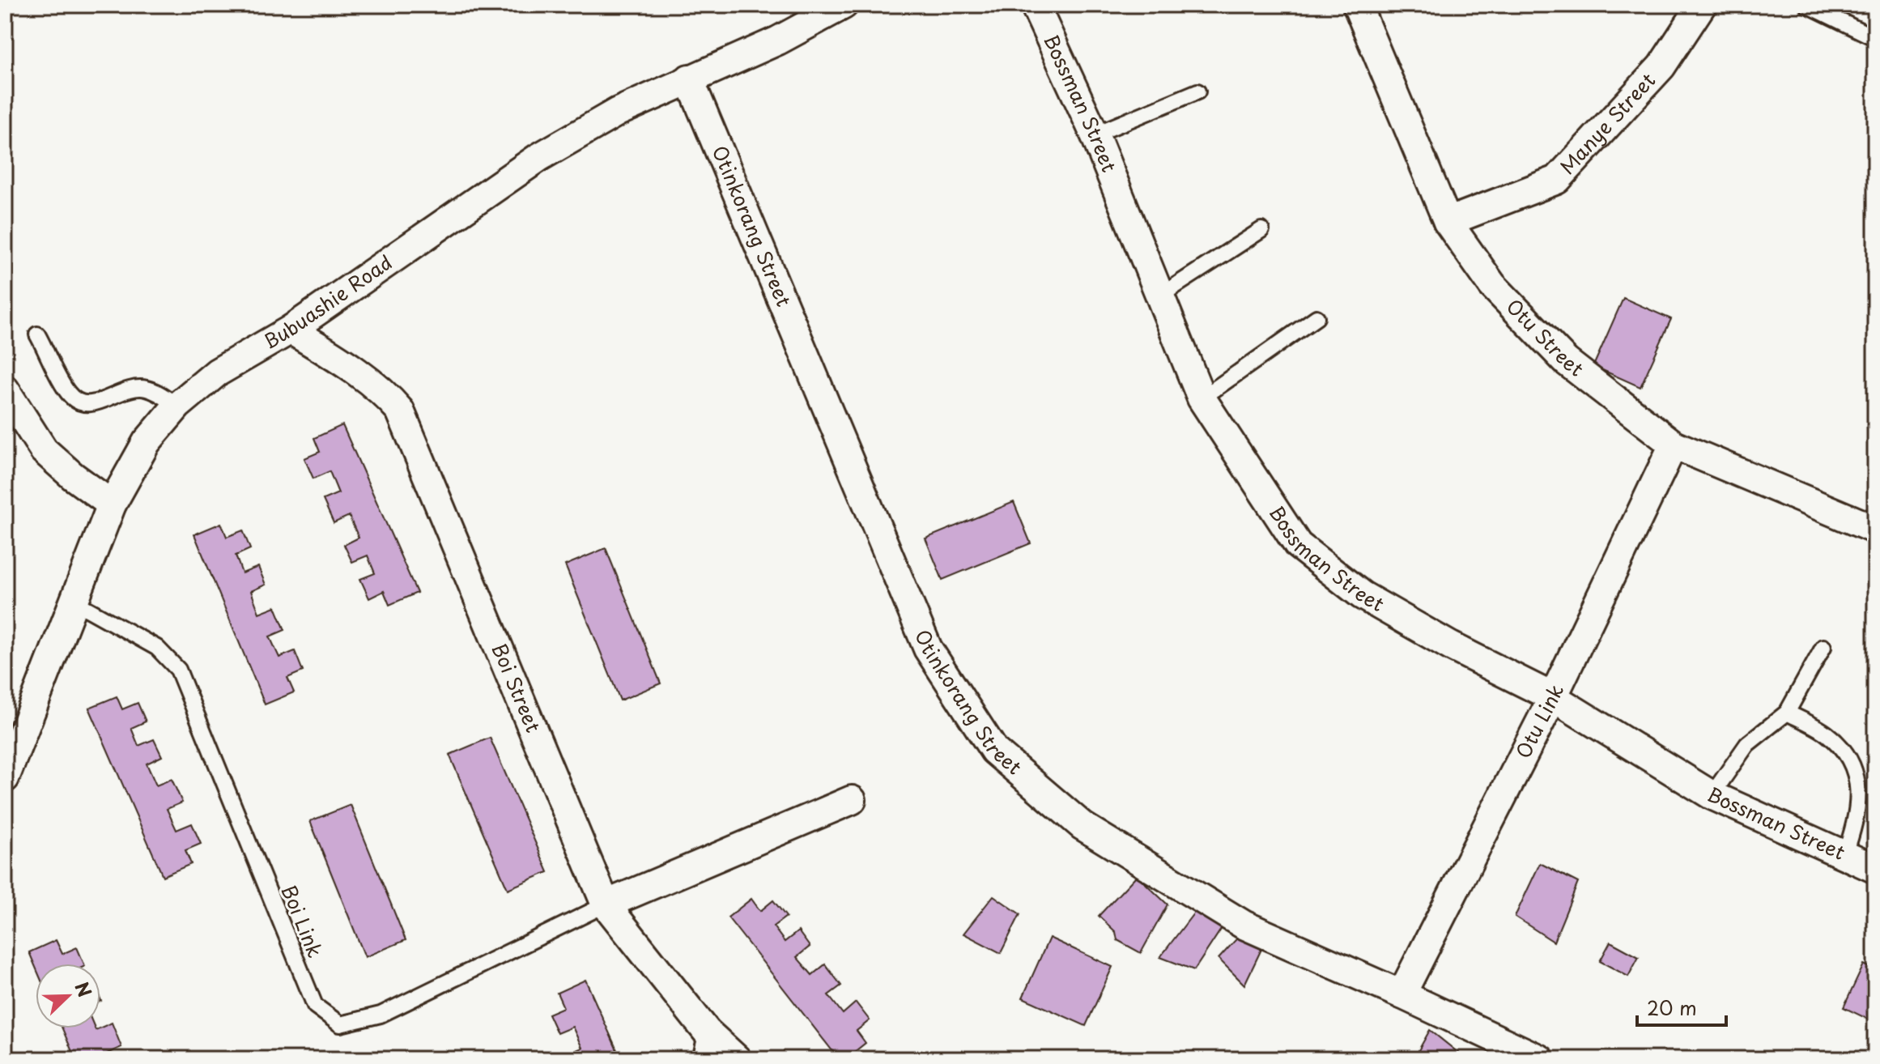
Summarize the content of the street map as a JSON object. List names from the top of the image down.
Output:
{
  "streets": {
    "street": [
      "Bossman Street",
      "Manye Street",
      "Otinkorang Street",
      "Bubuashie Road",
      "Otu Street",
      "Boi Street",
      "Otu Link"
    ],
    "lane": ["Boi Link"]
  },
  "crossings": [
    ["Bossman Street", "Otu Link"],
    ["Manye Street", "Otu Street"],
    ["Otinkorang Street", "Bubuashie Road"],
    ["Otinkorang Street", "Otu Link"],
    ["Bubuashie Road", "Boi Street"],
    ["Bubuashie Road", "Boi Link"],
    ["Otu Street", "Otu Link"],
    ["Boi Street", "Boi Link"]
  ],
  "scale_bar": "20 m",
  "north": "top right"
}
